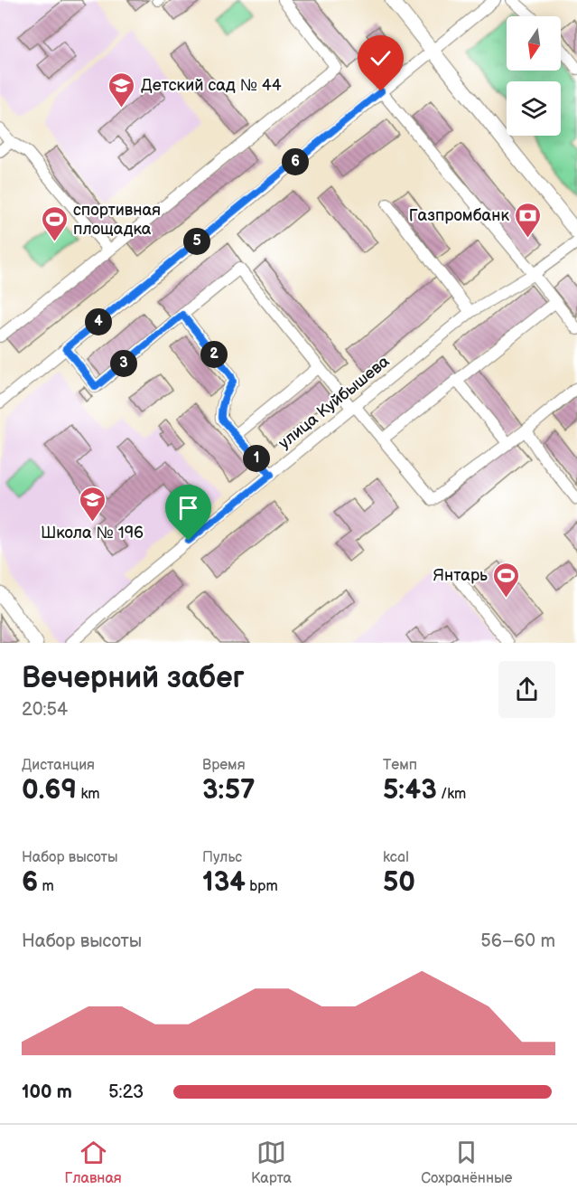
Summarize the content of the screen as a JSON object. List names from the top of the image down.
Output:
{
  "streets": {
    "street": ["улица Куйбышева"]
  },
  "places": {
    "school or university": ["Детский сад № 44", "Школа № 196"],
    "bank": ["Газпромбанк"],
    "sports": ["спортивная площадка", "Янтарь"]
  },
  "north": "bottom",
  "page": {
    "pins": [
      "6",
      "5",
      "4",
      "2",
      "3",
      "1"
    ],
    "heading": ["Вечерний забег", "20:54"],
    "stats": [
      ["Дистанция", "0.69 km"],
      ["Время", "3:57"],
      ["Темп", "5:43 /km"],
      ["Набор высоты", "6 m"],
      ["Пульс", "134 bpm"],
      ["kcal", "50"]
    ],
    "chart": ["Набор высоты", "56–60 m"],
    "list": [
      {
        "name": "100 m",
        "note": "5:23"
      }
    ],
    "tabs": ["Главная", "Карта", "Сохранённые"]
  }
}
